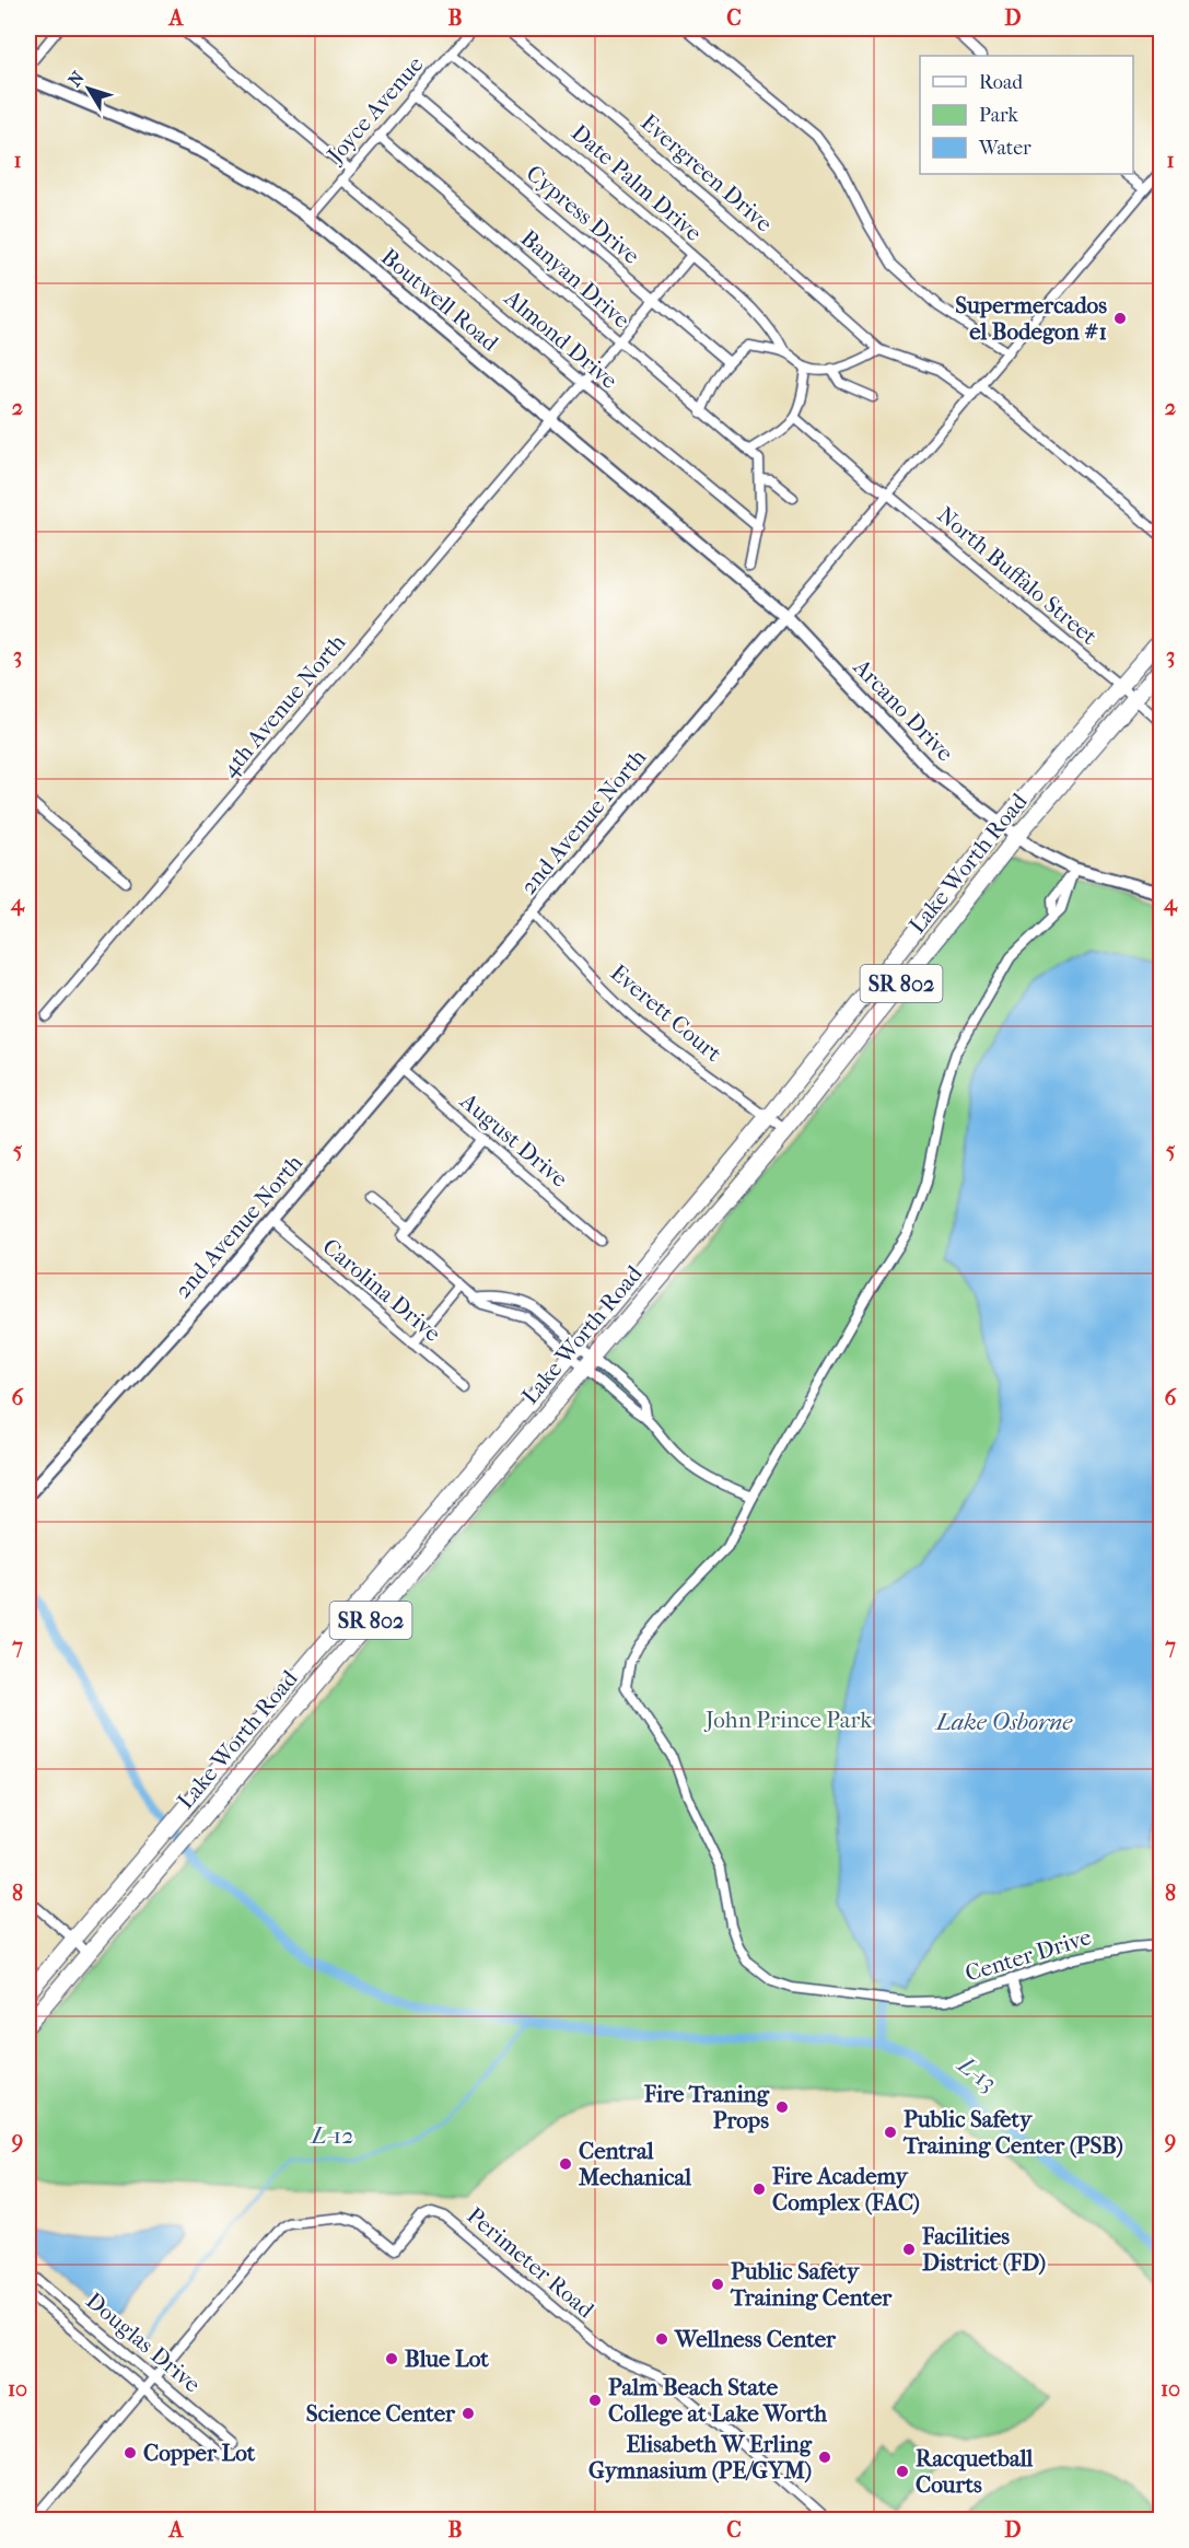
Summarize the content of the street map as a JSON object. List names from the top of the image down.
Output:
{
  "streets": {
    "main road": ["Lake Worth Road", "SR 802"],
    "street": [
      "Joyce Avenue",
      "Evergreen Drive",
      "Date Palm Drive",
      "Cypress Drive",
      "Banyan Drive",
      "Boutwell Road",
      "Almond Drive",
      "North Buffalo Street",
      "4th Avenue North",
      "Arcano Drive",
      "2nd Avenue North",
      "Everett Court",
      "August Drive",
      "Carolina Drive",
      "Center Drive",
      "Perimeter Road",
      "Douglas Drive"
    ]
  },
  "crossings": [
    ["Joyce Avenue", "Date Palm Drive"],
    ["Joyce Avenue", "Cypress Drive"],
    ["Joyce Avenue", "Banyan Drive"],
    ["Joyce Avenue", "Boutwell Road"],
    ["Joyce Avenue", "Almond Drive"],
    ["Date Palm Drive", "Cypress Drive"],
    ["Date Palm Drive", "Banyan Drive"],
    ["Date Palm Drive", "4th Avenue North"],
    ["Cypress Drive", "Banyan Drive"],
    ["Cypress Drive", "4th Avenue North"],
    ["Banyan Drive", "4th Avenue North"],
    ["Boutwell Road", "4th Avenue North"],
    ["Boutwell Road", "Arcano Drive"],
    ["Boutwell Road", "2nd Avenue North"],
    ["Almond Drive", "4th Avenue North"],
    ["North Buffalo Street", "2nd Avenue North"],
    ["North Buffalo Street", "Lake Worth Road"],
    ["Arcano Drive", "2nd Avenue North"],
    ["Arcano Drive", "Lake Worth Road"],
    ["2nd Avenue North", "Everett Court"],
    ["2nd Avenue North", "August Drive"],
    ["2nd Avenue North", "Carolina Drive"],
    ["Lake Worth Road", "Everett Court"],
    ["Perimeter Road", "Douglas Drive"]
  ],
  "water": ["Lake Osborne", "L-13", "L-12"],
  "parks": ["John Prince Park"],
  "places": [
    "Supermercados el Bodegon #1",
    "Fire Traning Props",
    "Public Safety Training Center (PSB)",
    "Central Mechanical",
    "Fire Academy Complex (FAC)",
    "Facilities District (FD)",
    "Public Safety Training Center",
    "Wellness Center",
    "Blue Lot",
    "Palm Beach State College at Lake Worth",
    "Science Center",
    "Copper Lot",
    "Elisabeth W Erling Gymnasium (PE/GYM)",
    "Racquetball Courts"
  ],
  "legend": ["Road", "Park", "Water"],
  "north": "top left",
  "grid": {
    "columns": [
      "A",
      "B",
      "C",
      "D"
    ],
    "rows": [
      "1",
      "2",
      "3",
      "4",
      "5",
      "6",
      "7",
      "8",
      "9",
      "10"
    ]
  }
}
